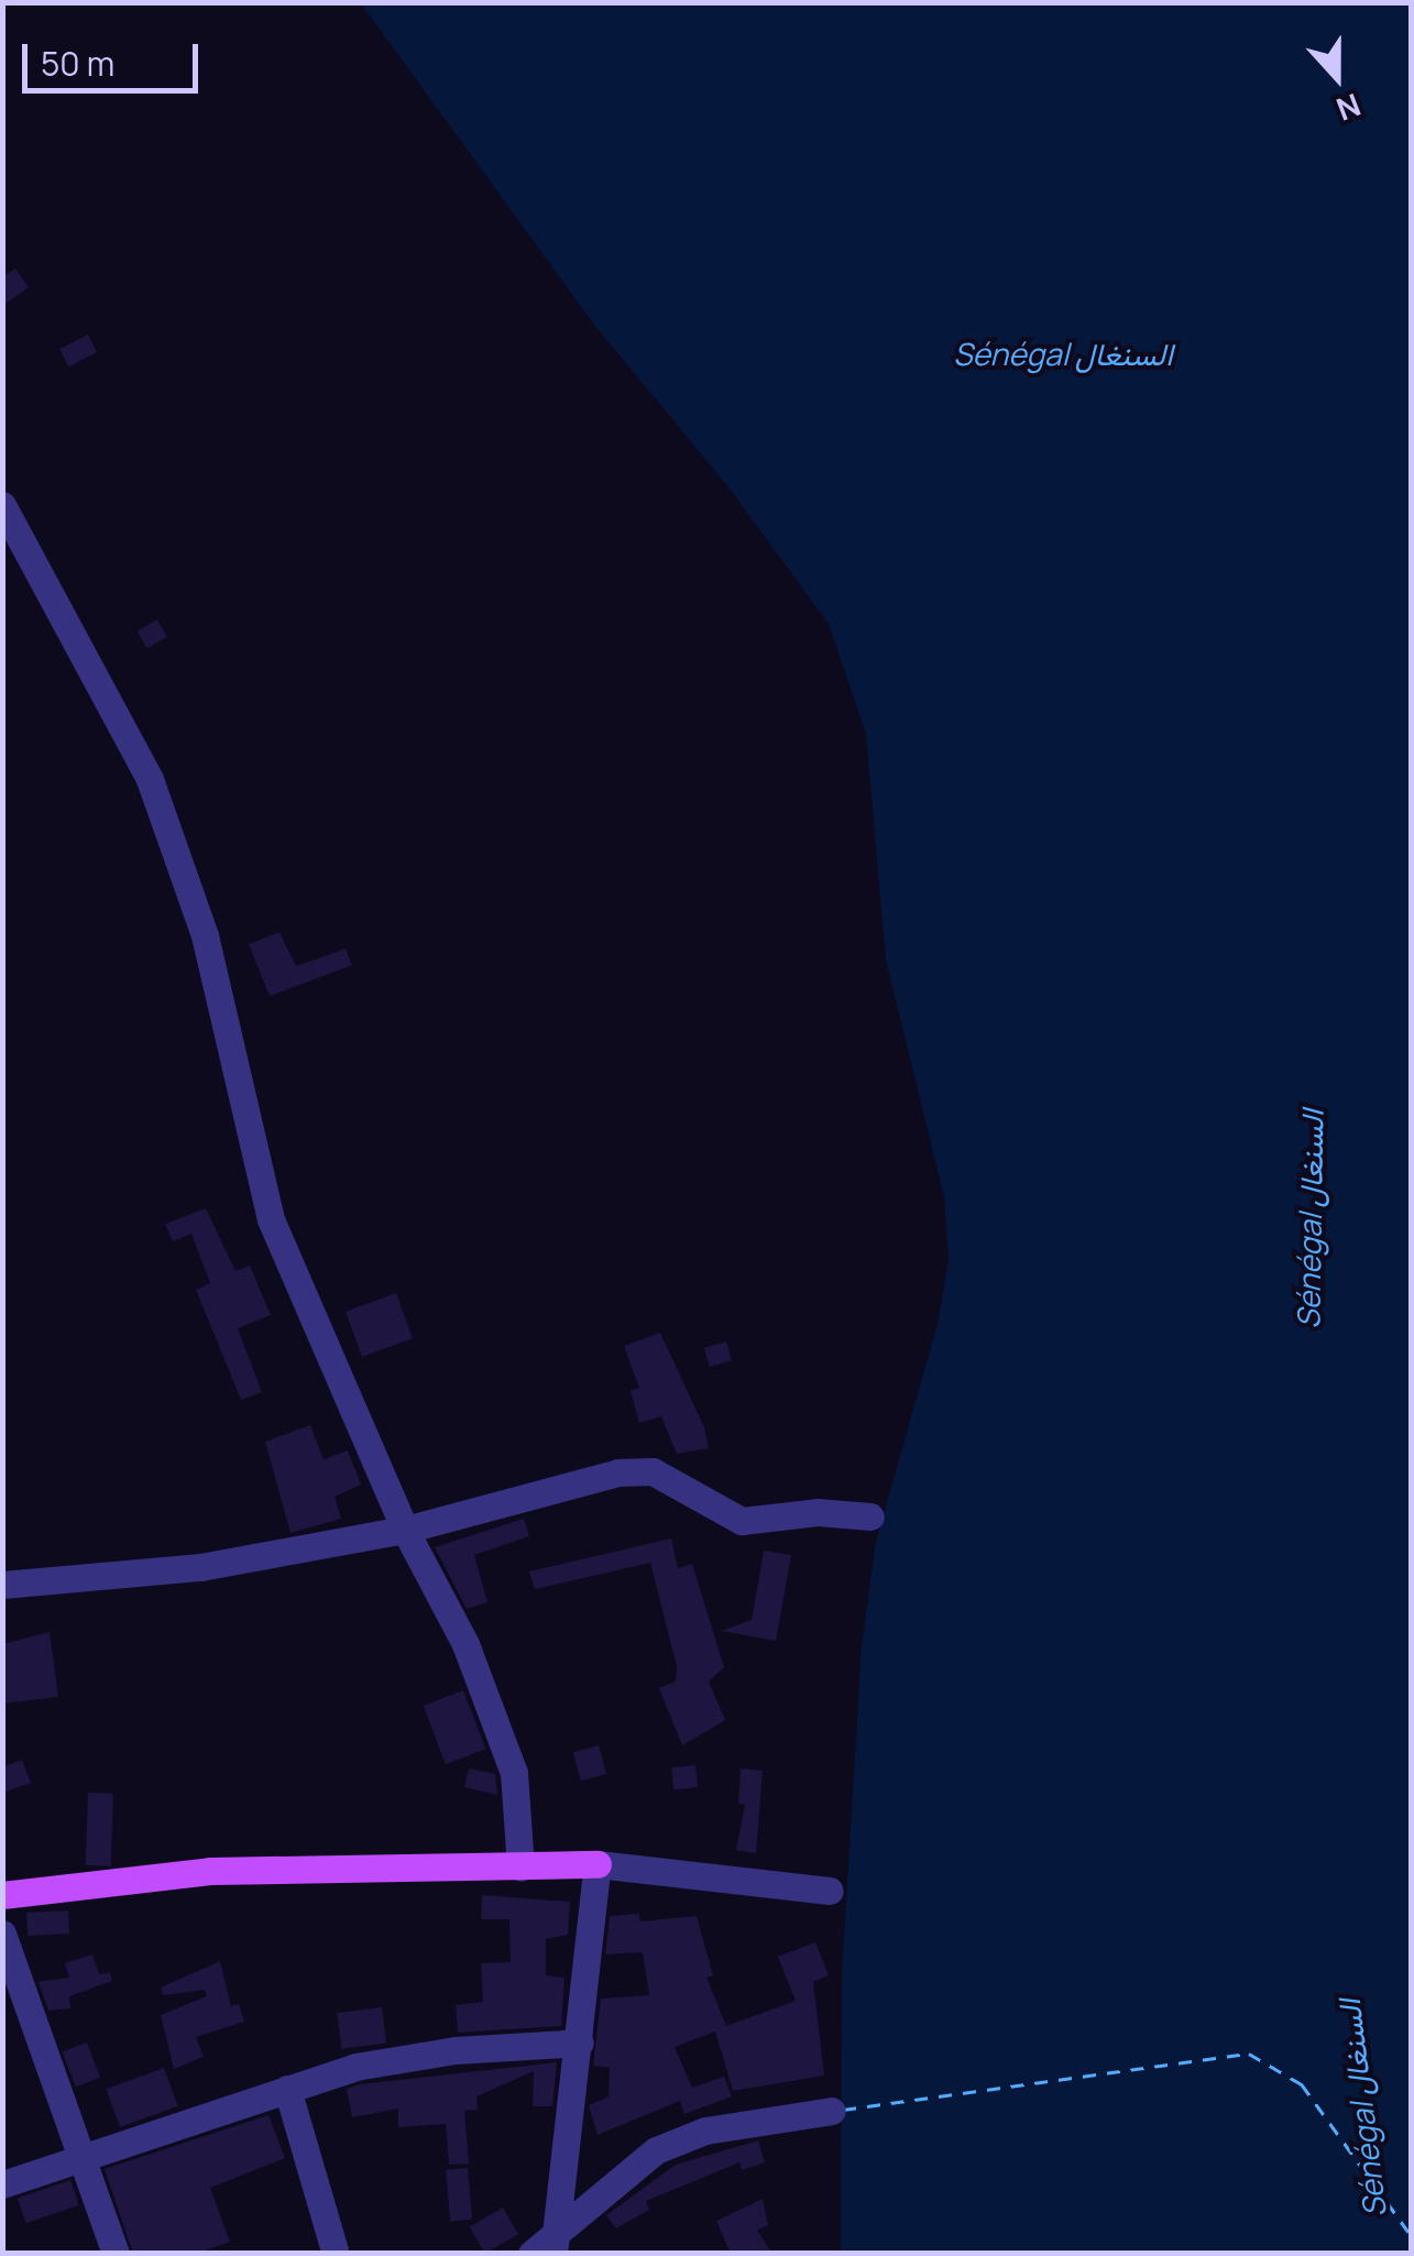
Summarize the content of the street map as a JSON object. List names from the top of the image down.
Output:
{
  "water": ["Sénégal السنغال"],
  "scale_bar": "50 m",
  "north": "bottom"
}
